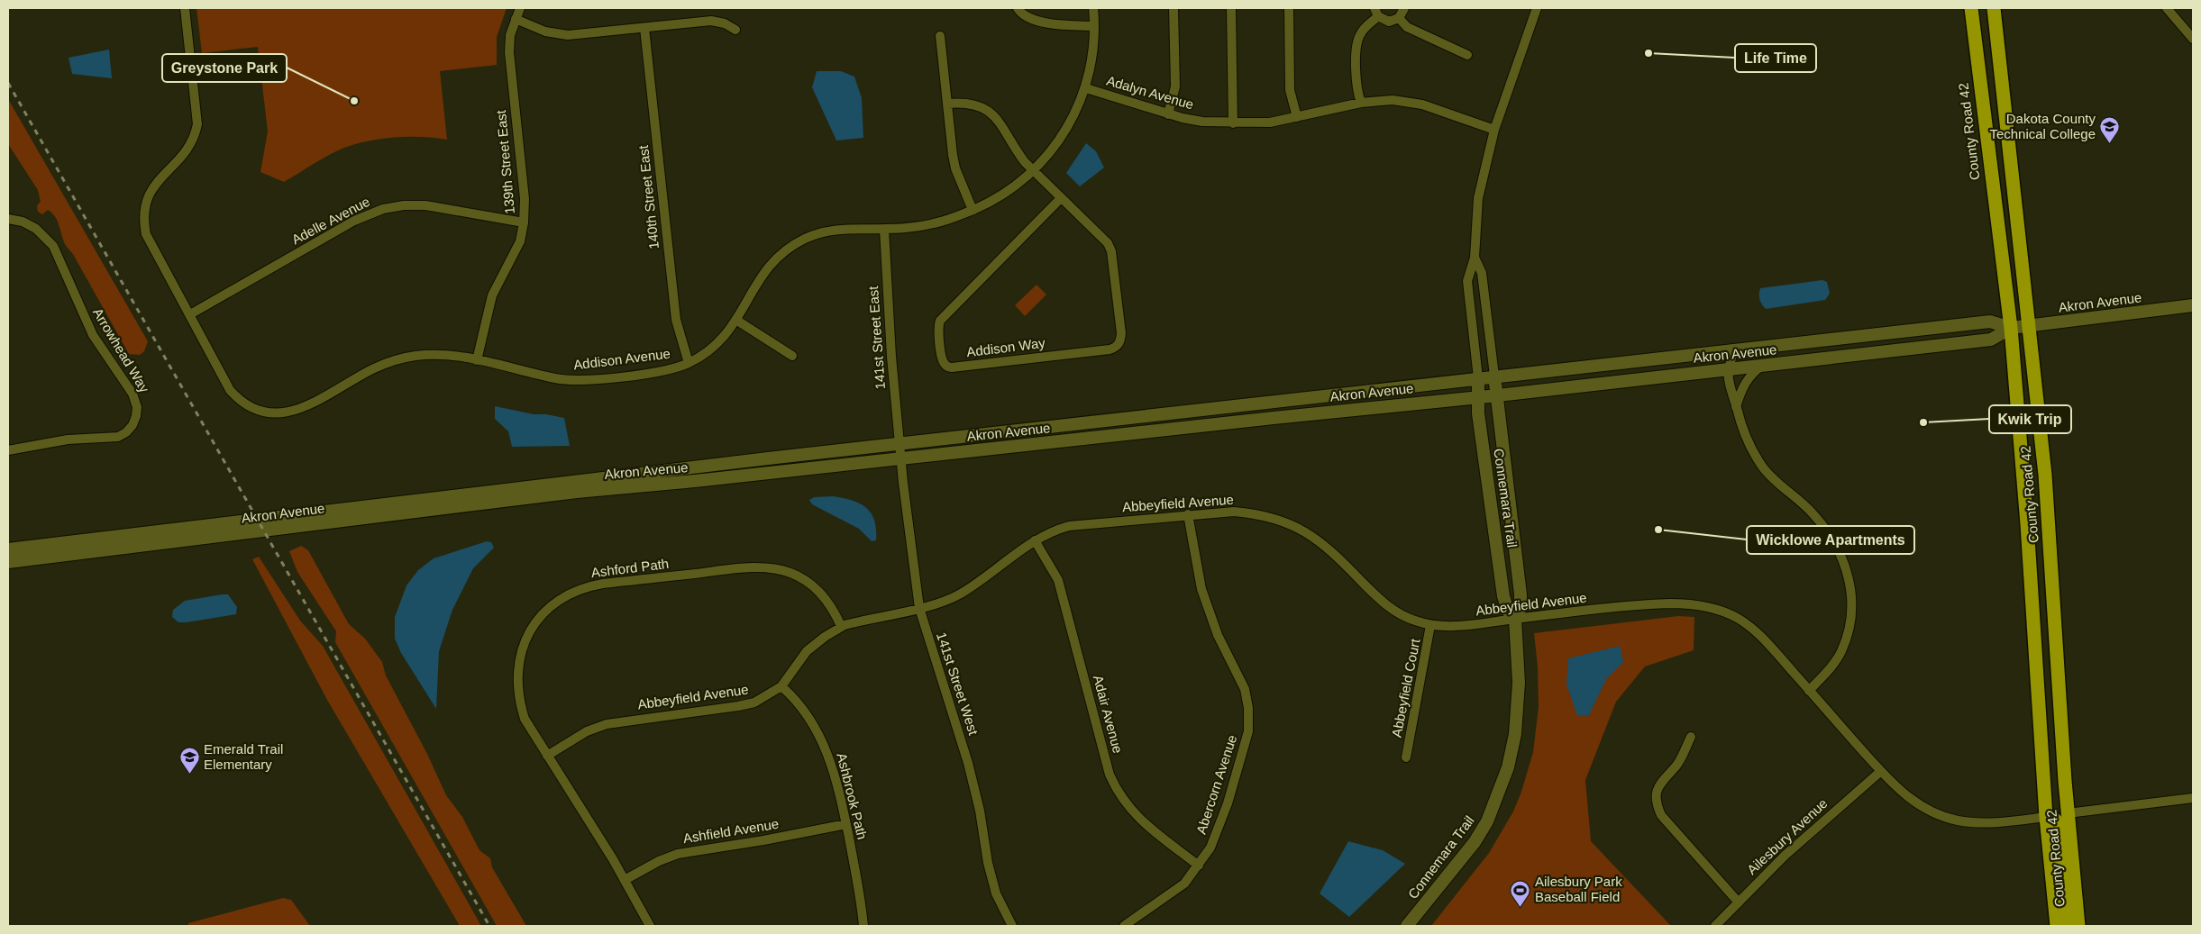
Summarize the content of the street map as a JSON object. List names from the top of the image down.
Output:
{
  "streets": {
    "highway": ["County Road 42"],
    "street": [
      "Adalyn Avenue",
      "139th Street East",
      "140th Street East",
      "Adelle Avenue",
      "Akron Avenue",
      "141st Street East",
      "Addison Way",
      "Arrowhead Way",
      "Addison Avenue",
      "Connemara Trail",
      "Abbeyfield Avenue",
      "Ashford Path",
      "141st Street West",
      "Abbeyfield Court",
      "Adair Avenue",
      "Abercorn Avenue",
      "Ashbrook Path",
      "Ashfield Avenue",
      "Ailesbury Avenue"
    ]
  },
  "crossings": [
    ["Adalyn Avenue", "Addison Avenue"],
    ["County Road 42", "Akron Avenue"],
    ["County Road 42", "Abbeyfield Avenue"],
    ["139th Street East", "Adelle Avenue"],
    ["139th Street East", "Addison Avenue"],
    ["140th Street East", "Addison Avenue"],
    ["Adelle Avenue", "Addison Avenue"],
    ["Akron Avenue", "141st Street East"],
    ["Akron Avenue", "Connemara Trail"],
    ["Akron Avenue", "141st Street West"],
    ["141st Street East", "Addison Avenue"],
    ["141st Street East", "141st Street West"],
    ["Addison Way", "Addison Avenue"],
    ["Connemara Trail", "Abbeyfield Avenue"],
    ["Abbeyfield Avenue", "Ashford Path"],
    ["Abbeyfield Avenue", "141st Street West"],
    ["Abbeyfield Avenue", "Abbeyfield Court"],
    ["Abbeyfield Avenue", "Adair Avenue"],
    ["Abbeyfield Avenue", "Abercorn Avenue"],
    ["Abbeyfield Avenue", "Ashbrook Path"],
    ["Abbeyfield Avenue", "Ailesbury Avenue"],
    ["Ashford Path", "Ashfield Avenue"],
    ["Adair Avenue", "Abercorn Avenue"],
    ["Ashbrook Path", "Ashfield Avenue"]
  ],
  "places": {
    "other": [
      "Life Time",
      "Greystone Park",
      "Kwik Trip",
      "Wicklowe Apartments"
    ],
    "school or university": ["Dakota County Technical College", "Emerald Trail Elementary"],
    "sports": ["Ailesbury Park Baseball Field"]
  }
}
